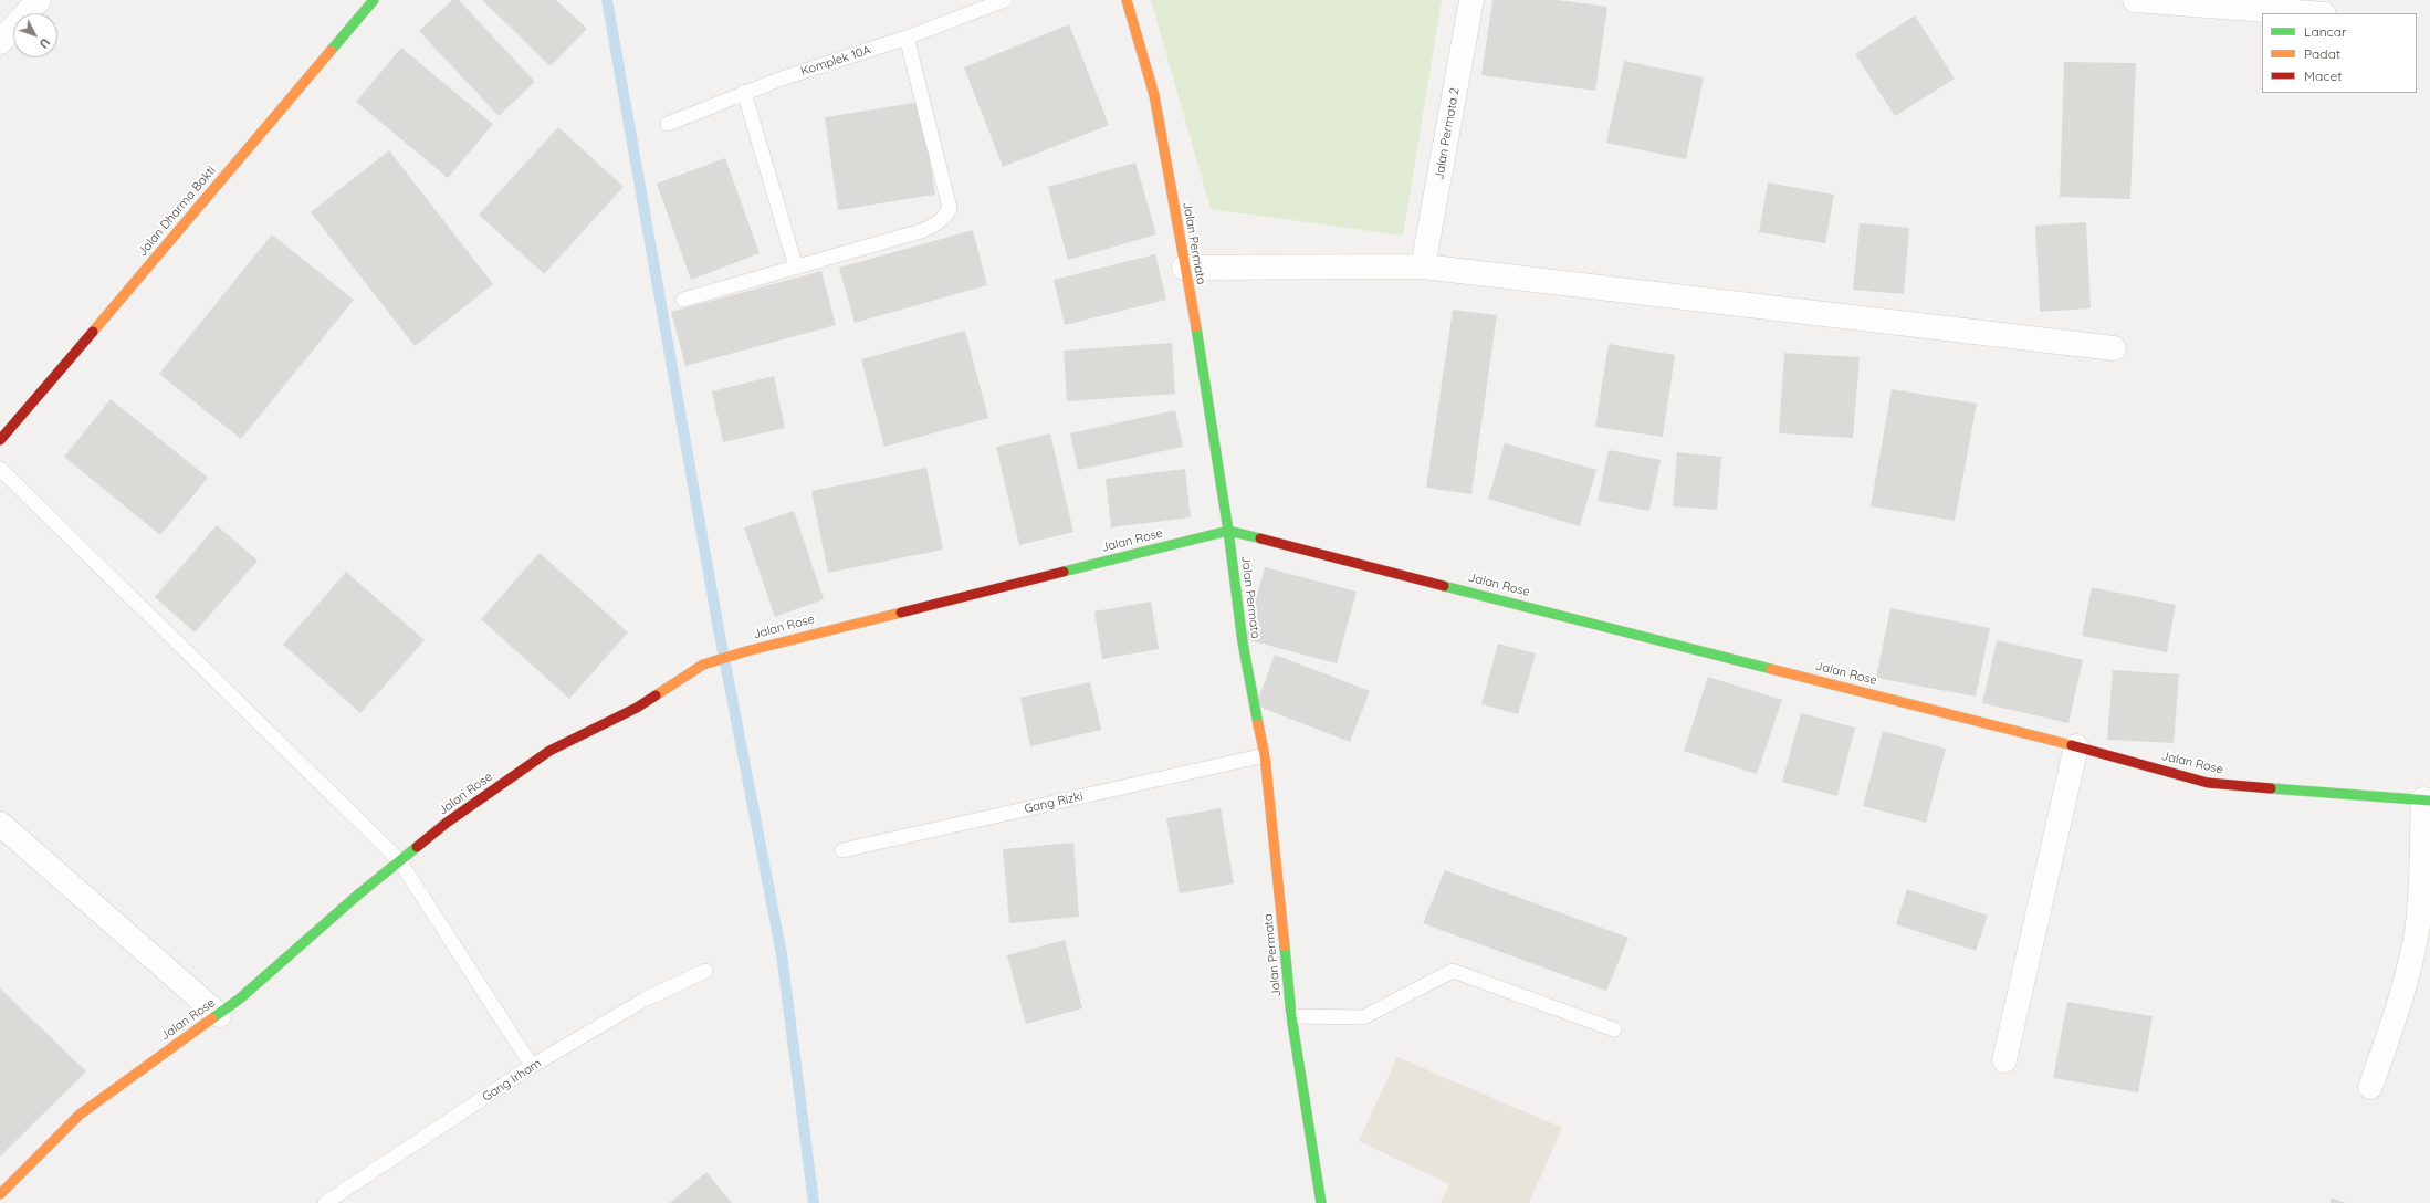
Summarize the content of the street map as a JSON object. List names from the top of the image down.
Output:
{
  "streets": {
    "street": [
      "Jalan Permata 2",
      "Jalan Dharma Bakti",
      "Jalan Permata",
      "Jalan Rose"
    ],
    "lane": ["Komplek 10A", "Gang Rizki", "Gang Irham"]
  },
  "crossings": [
    ["Jalan Permata", "Jalan Rose"],
    ["Jalan Permata", "Gang Rizki"]
  ],
  "legend": ["Lancar", "Padat", "Macet"],
  "north": "bottom right"
}
